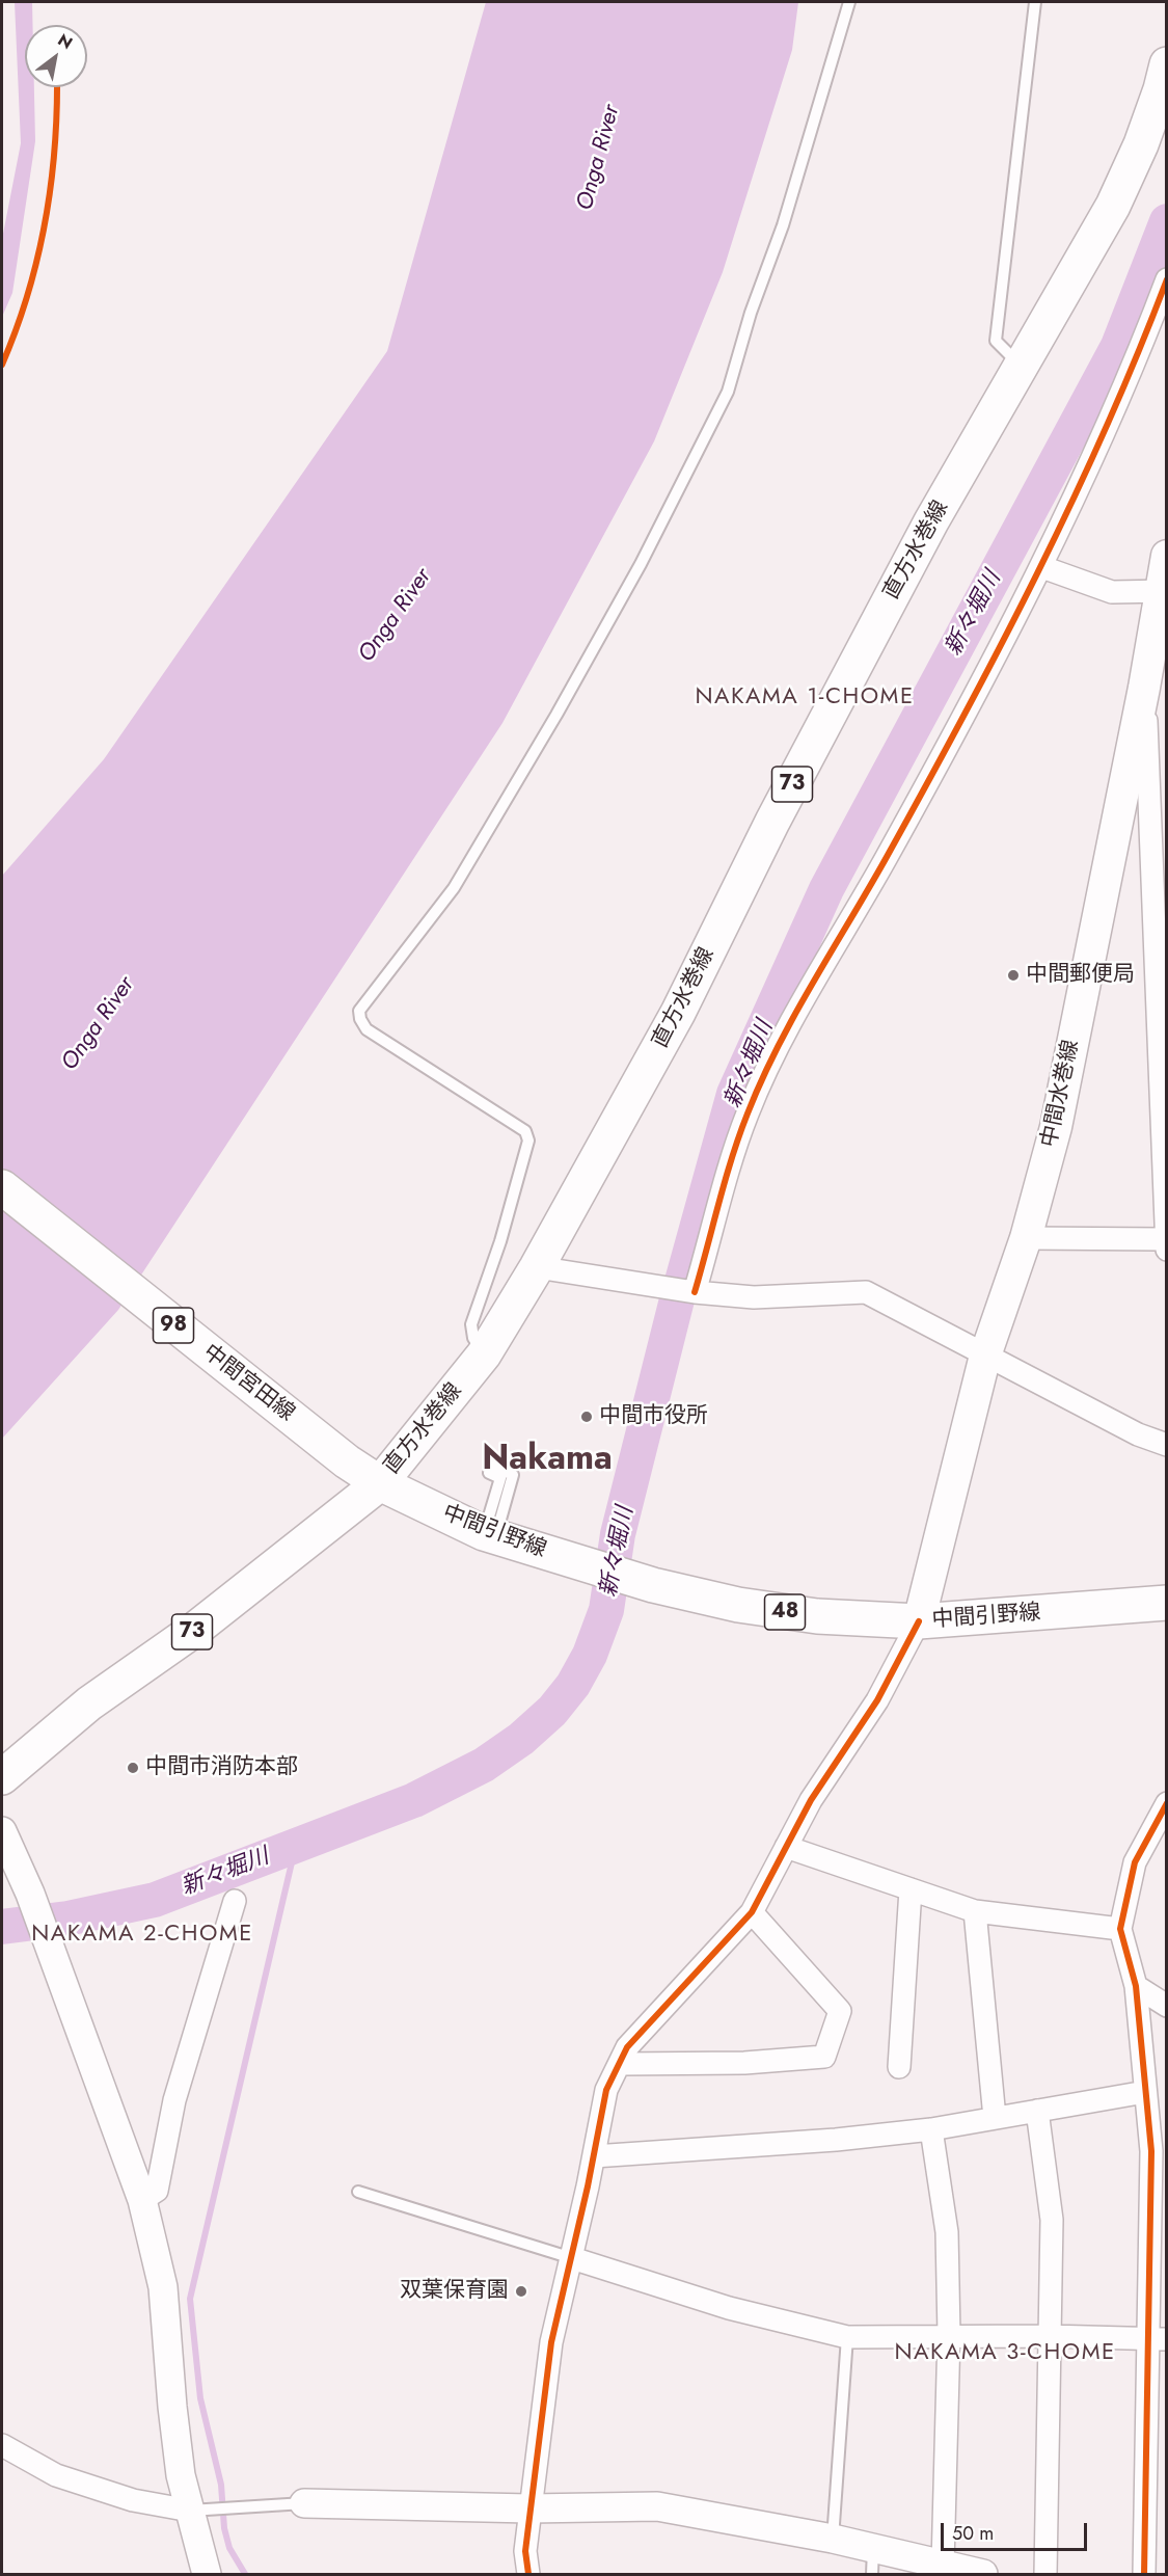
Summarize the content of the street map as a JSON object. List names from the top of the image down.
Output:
{
  "streets": {
    "main road": [
      "直方水巻線",
      "73",
      "中間水巻線",
      "98",
      "中間宮田線",
      "中間引野線",
      "48"
    ]
  },
  "crossings": [
    ["直方水巻線", "中間宮田線"],
    ["直方水巻線", "中間引野線"],
    ["中間水巻線", "中間引野線"],
    ["中間宮田線", "中間引野線"]
  ],
  "districts": [
    "NAKAMA 1-CHOME",
    "Nakama",
    "NAKAMA 2-CHOME",
    "NAKAMA 3-CHOME"
  ],
  "water": ["Onga River", "新々堀川"],
  "places": [
    "中間郵便局",
    "中間市役所",
    "中間市消防本部",
    "双葉保育園"
  ],
  "scale_bar": "50 m",
  "north": "top right"
}
